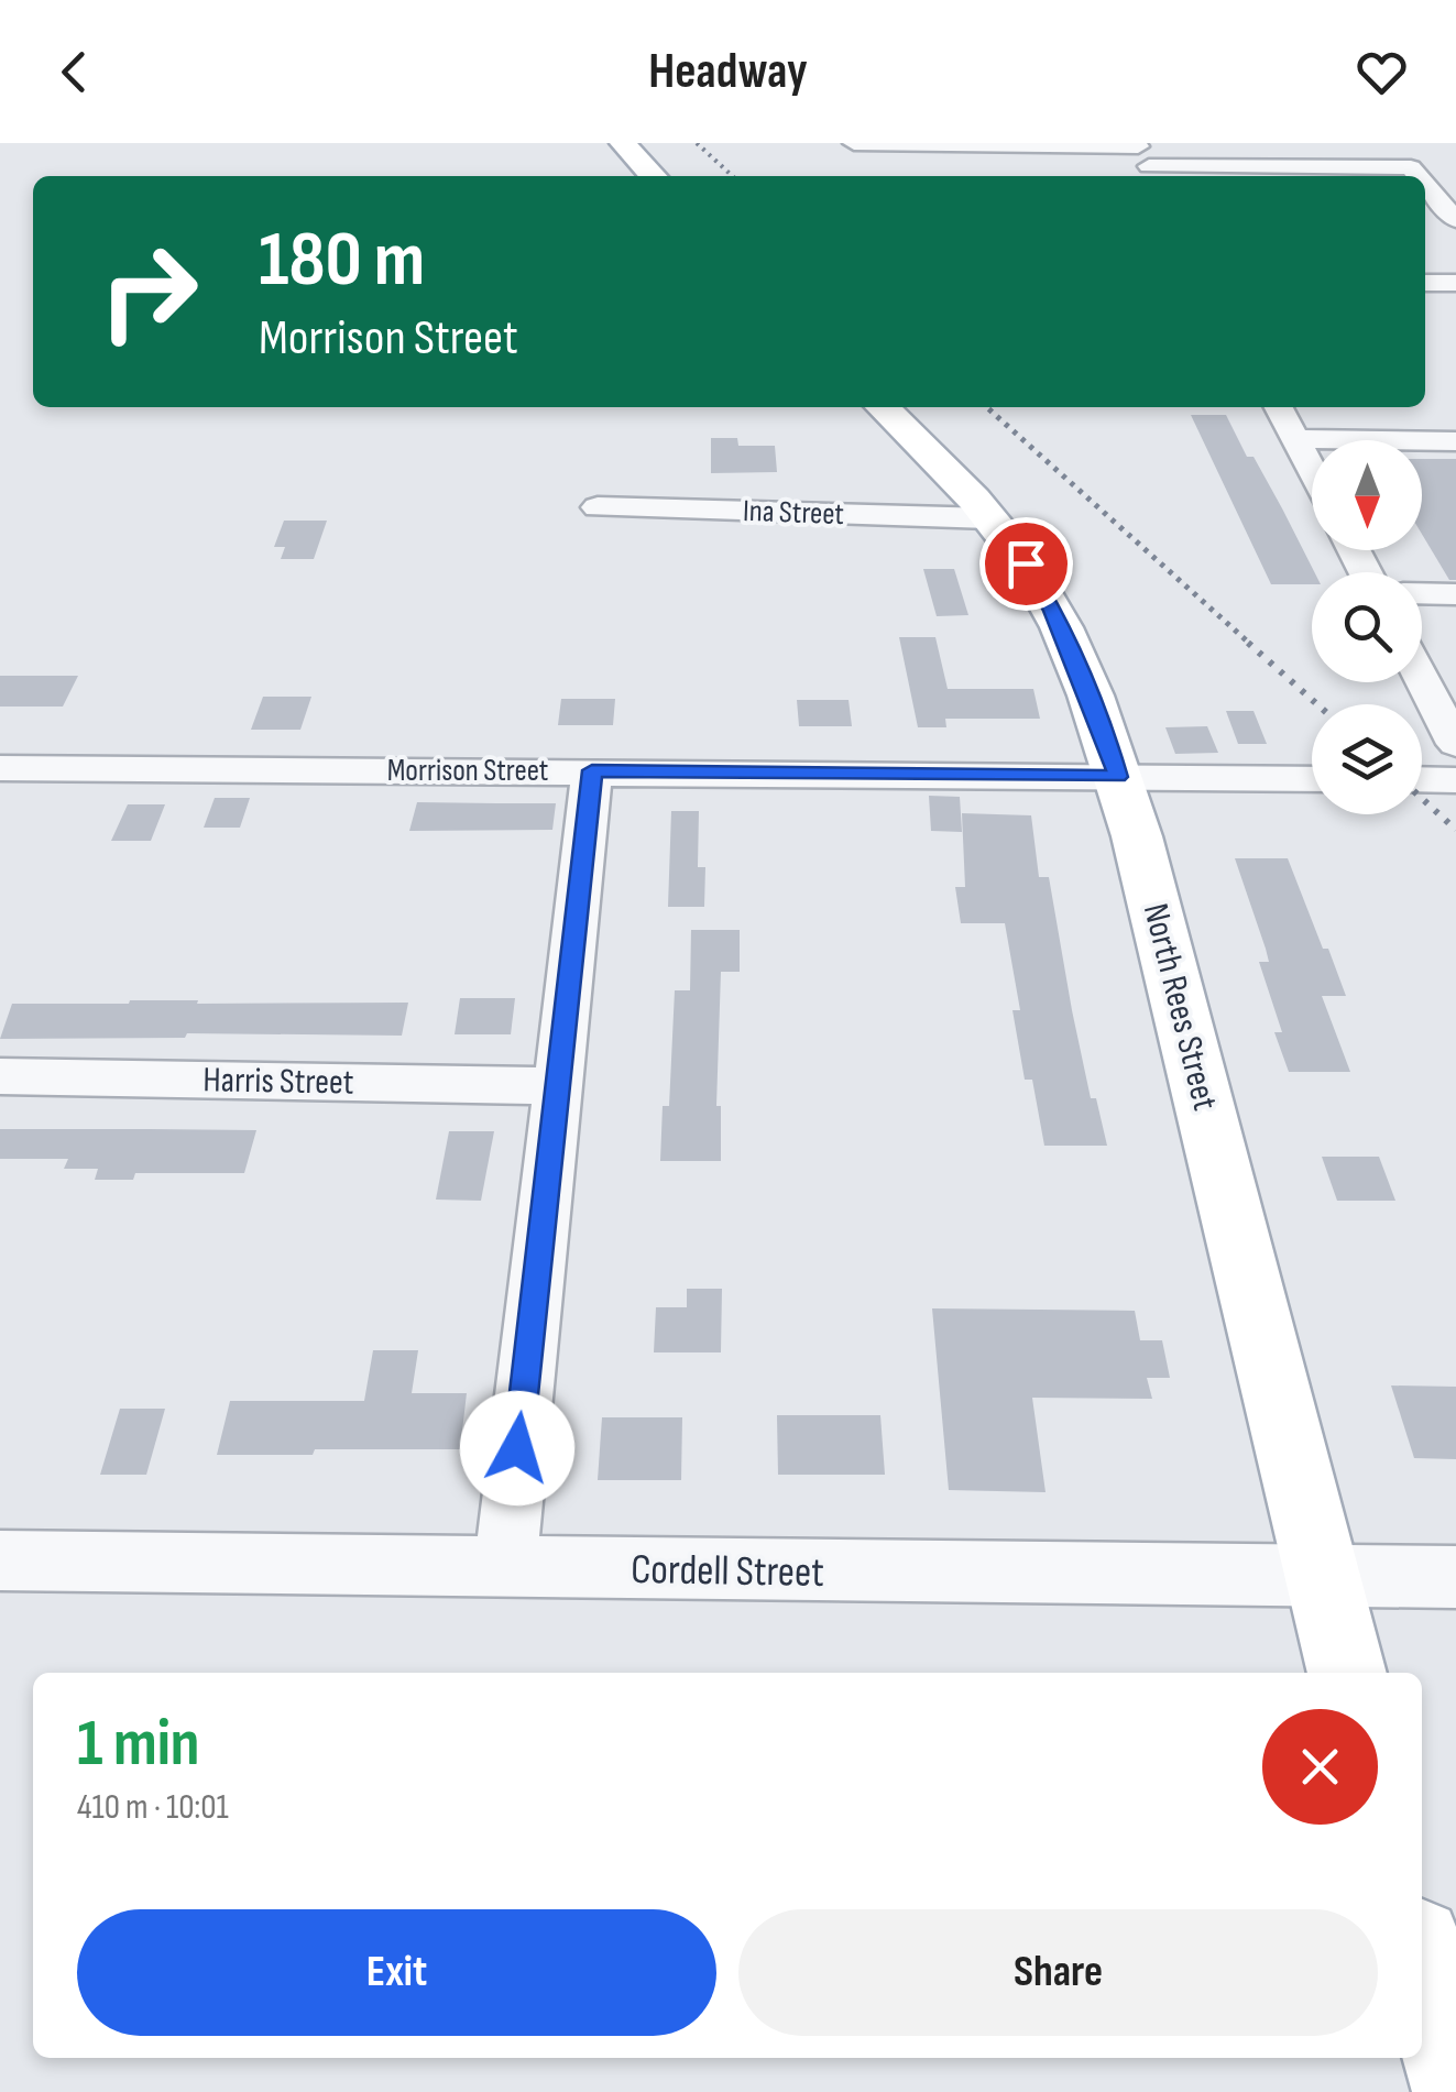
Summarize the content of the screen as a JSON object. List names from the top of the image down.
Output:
{
  "streets": {
    "main road": ["North Rees Street"],
    "street": [
      "Ina Street",
      "Morrison Street",
      "Harris Street",
      "Cordell Street"
    ]
  },
  "crossings": [
    ["Ina Street", "North Rees Street"],
    ["Morrison Street", "North Rees Street"],
    ["North Rees Street", "Cordell Street"]
  ],
  "north": "bottom",
  "page": {
    "header": "Headway",
    "turn": ["180 m", "Morrison Street"],
    "heading": ["1 min", "410 m · 10:01"],
    "buttons": ["Exit", "Share"]
  }
}
